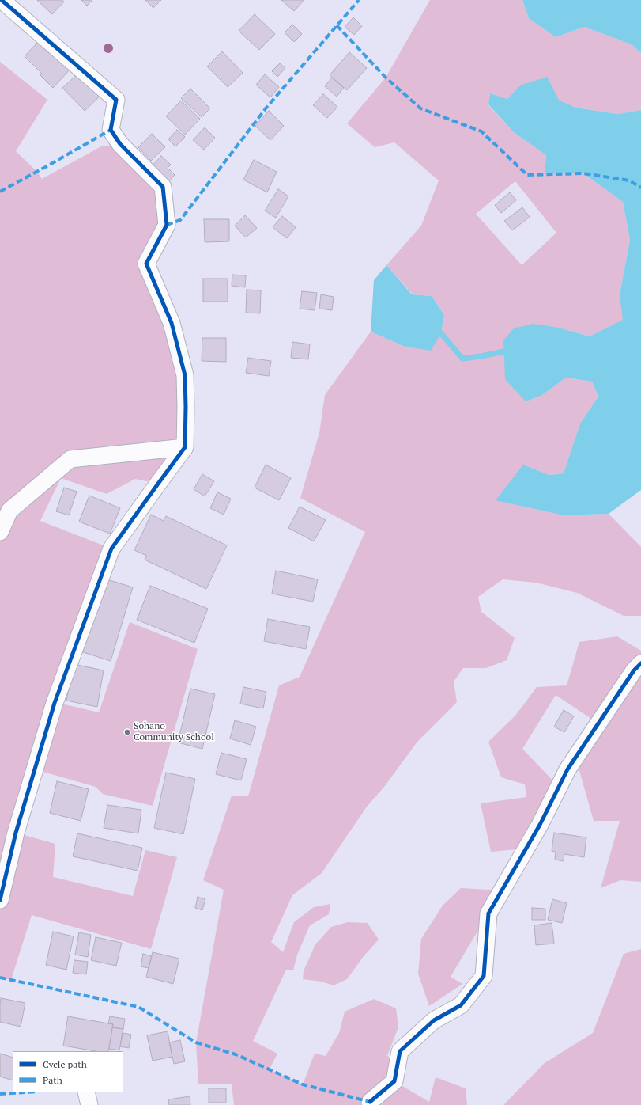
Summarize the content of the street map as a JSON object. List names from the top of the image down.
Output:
{
  "places": ["Sohano Community School"],
  "legend": ["Cycle path", "Path"]
}
